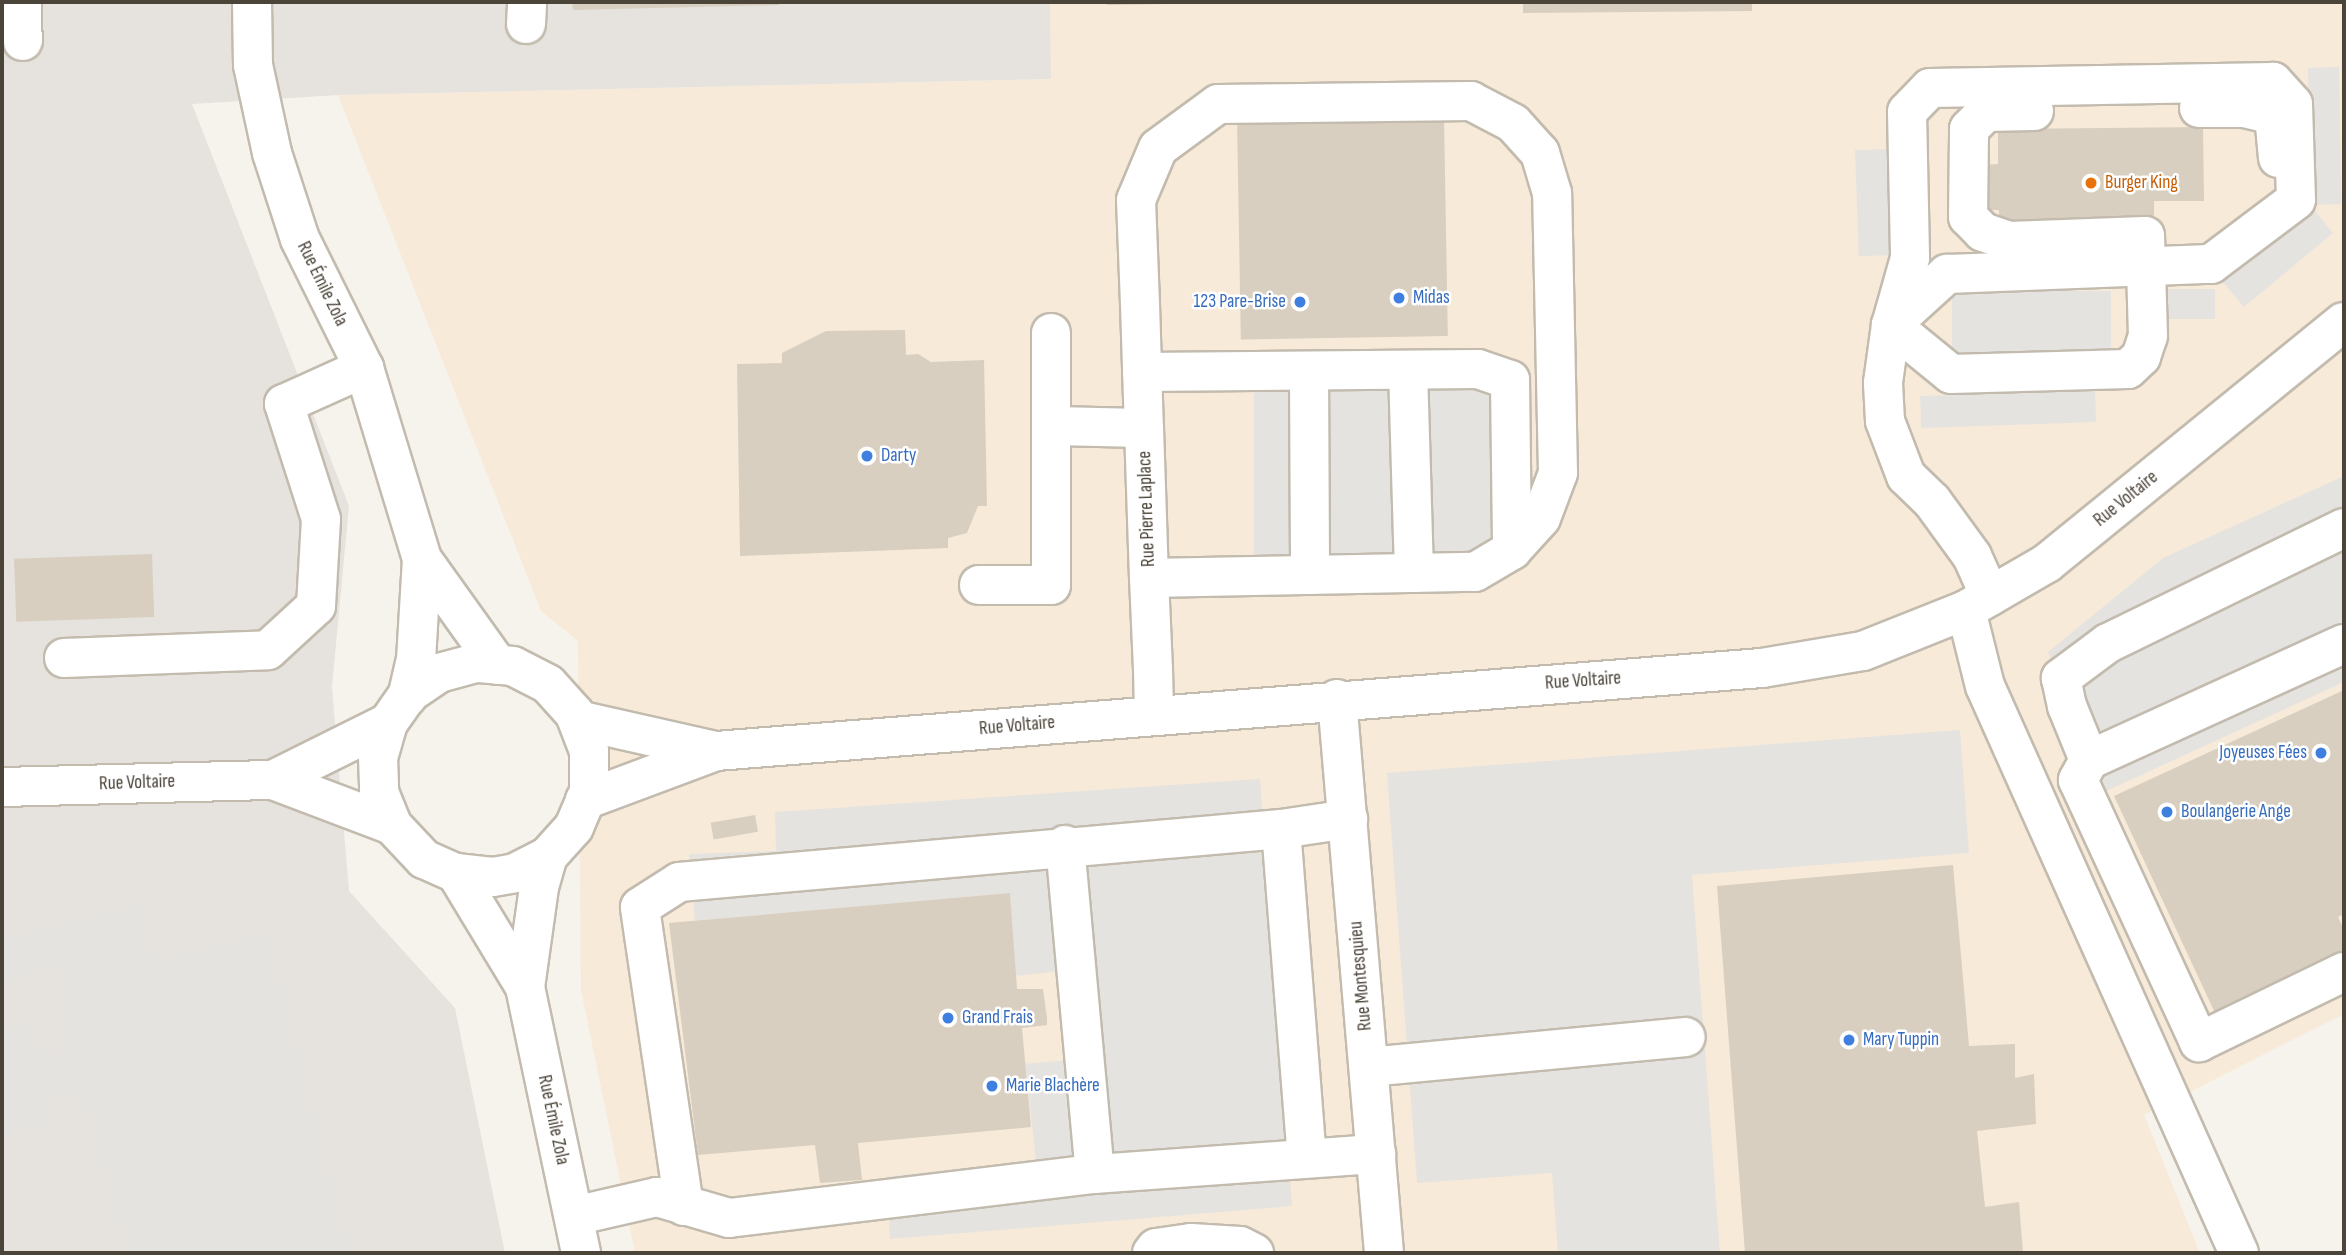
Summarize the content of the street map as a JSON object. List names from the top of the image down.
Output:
{
  "streets": {
    "street": [
      "Rue Émile Zola",
      "Rue Voltaire",
      "Rue Pierre Laplace",
      "Rue Montesquieu"
    ]
  },
  "crossings": [
    ["Rue Émile Zola", "Rue Voltaire"],
    ["Rue Voltaire", "Rue Pierre Laplace"],
    ["Rue Voltaire", "Rue Montesquieu"]
  ],
  "places": [
    "Burger King",
    "Midas",
    "123 Pare-Brise",
    "Darty",
    "Joyeuses Fées",
    "Boulangerie Ange",
    "Grand Frais",
    "Mary Tuppin",
    "Marie Blachère"
  ]
}
